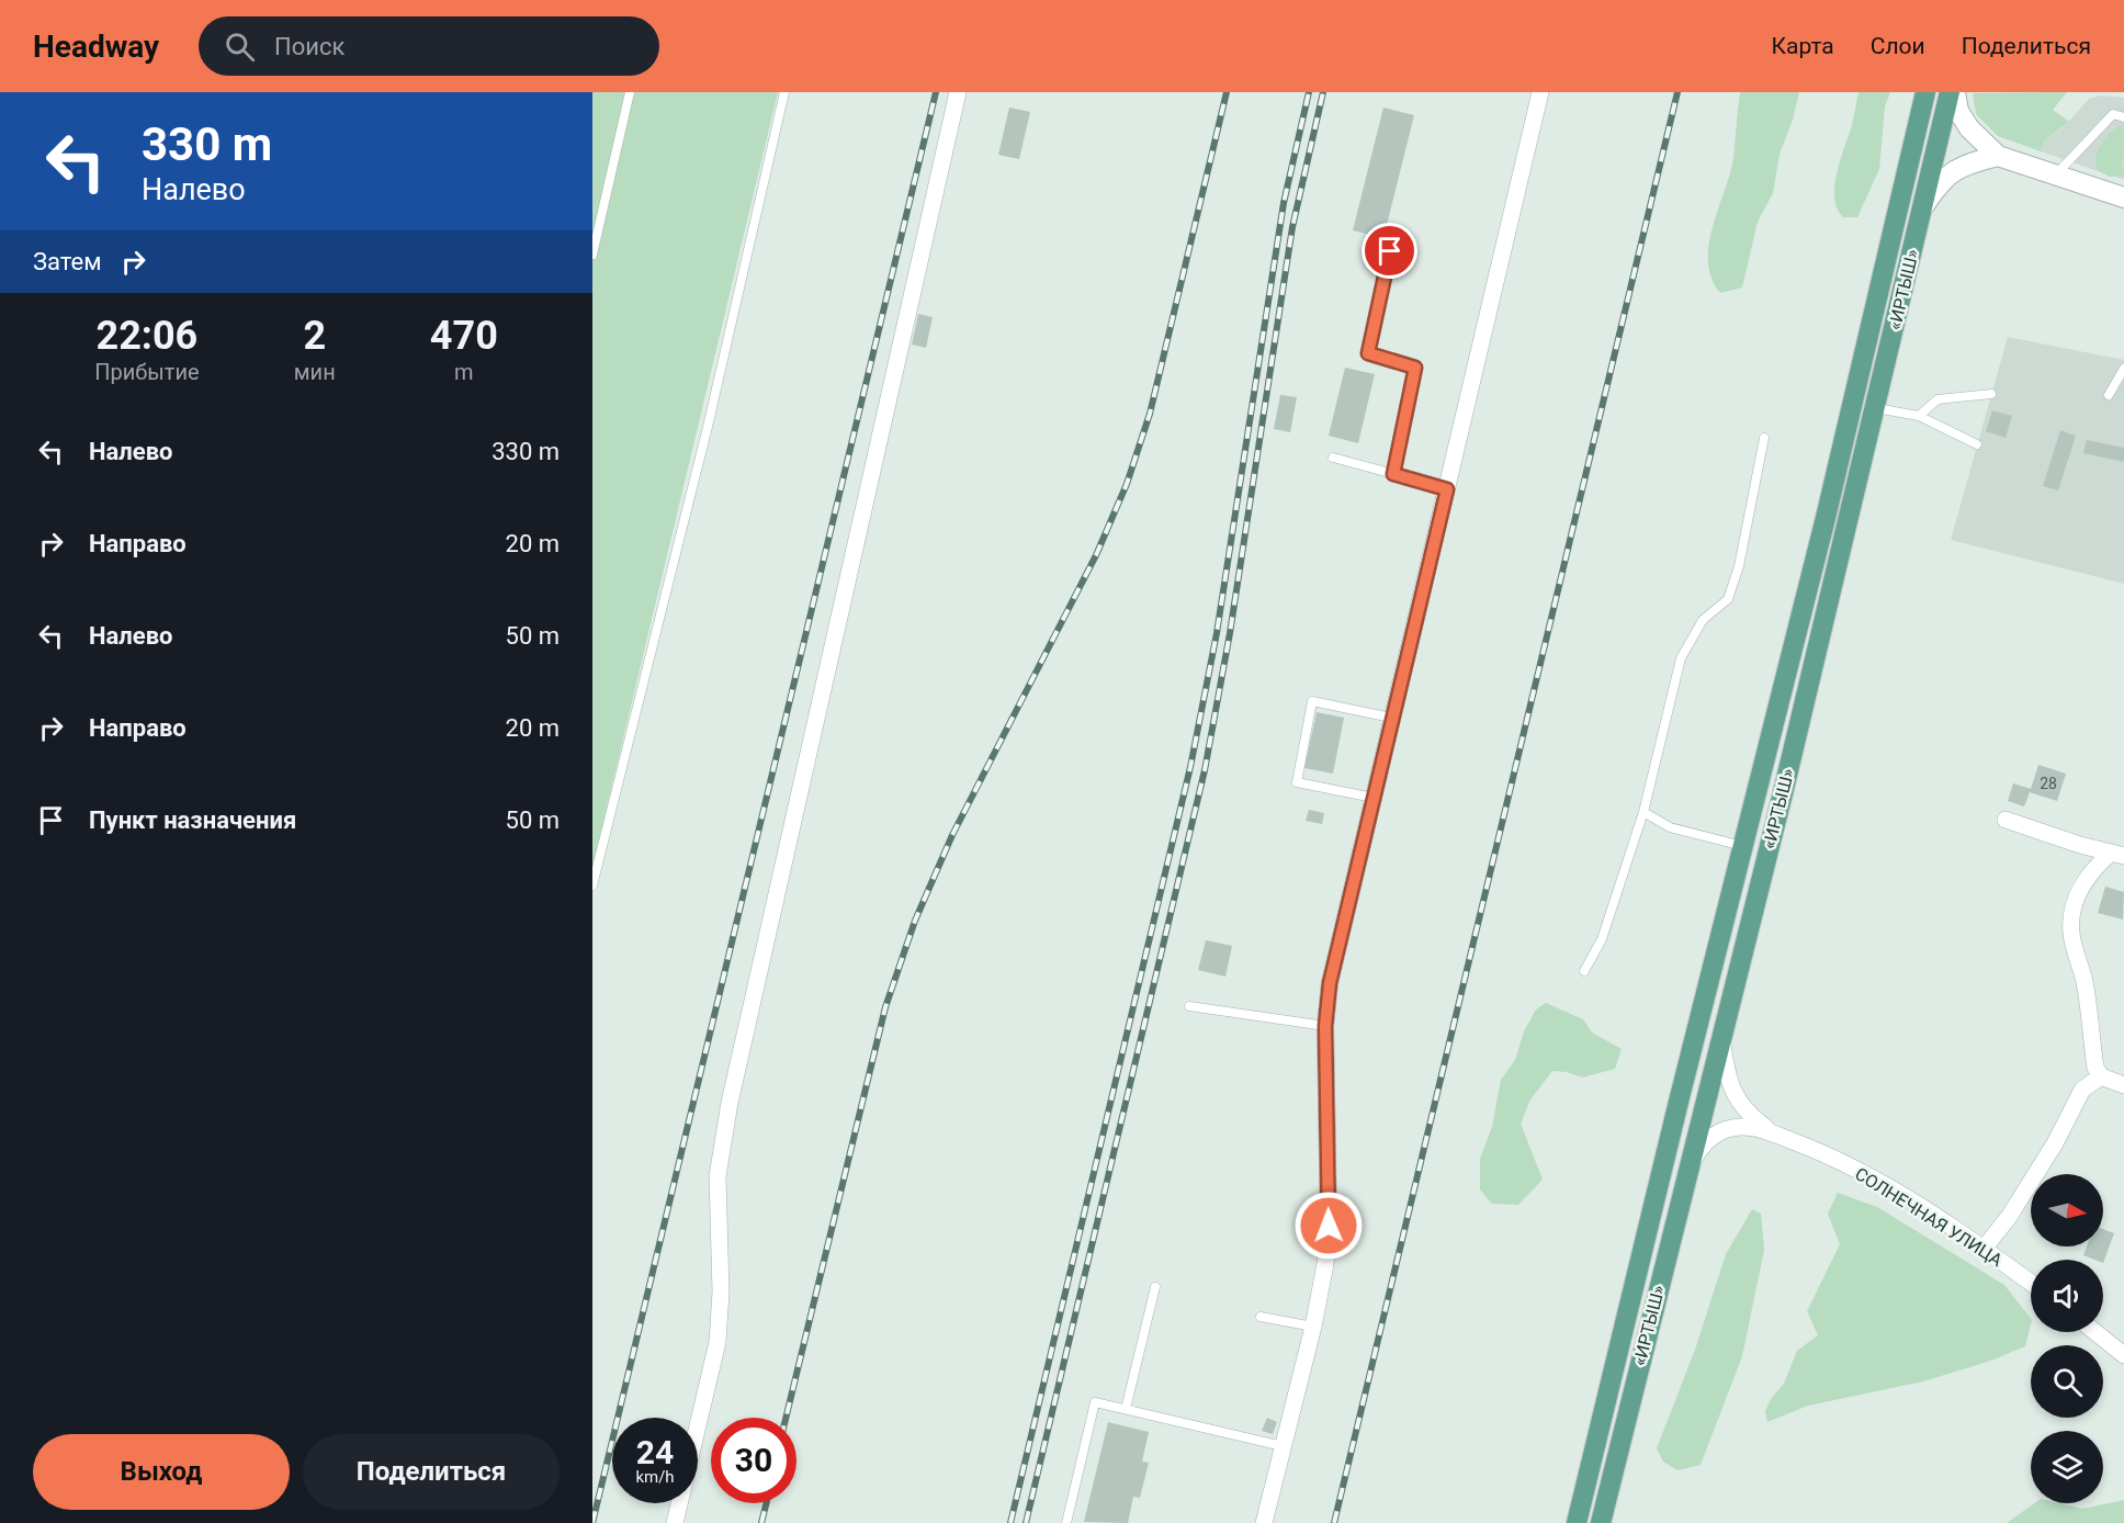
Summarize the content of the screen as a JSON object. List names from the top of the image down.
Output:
{
  "streets": {
    "main road": ["«ИРТЫШ»"],
    "street": ["СОЛНЕЧНАЯ УЛИЦА"]
  },
  "house_numbers": ["28"],
  "north": "right",
  "page": {
    "header": "Headway",
    "search": "Поиск",
    "nav": ["Карта", "Слои", "Поделиться"],
    "turn": ["330 m", "Налево"],
    "then": "Затем",
    "eta": [
      "22:06",
      "Прибытие",
      "2",
      "мин",
      "470",
      "m"
    ],
    "list": [
      {
        "name": "Налево",
        "value": "330 m"
      },
      {
        "name": "Направо",
        "value": "20 m"
      },
      {
        "name": "Налево",
        "value": "50 m"
      },
      {
        "name": "Направо",
        "value": "20 m"
      },
      {
        "name": "Пункт назначения",
        "value": "50 m"
      }
    ],
    "speed": "24 km/h",
    "limit": "30",
    "buttons": ["Выход", "Поделиться"]
  }
}
